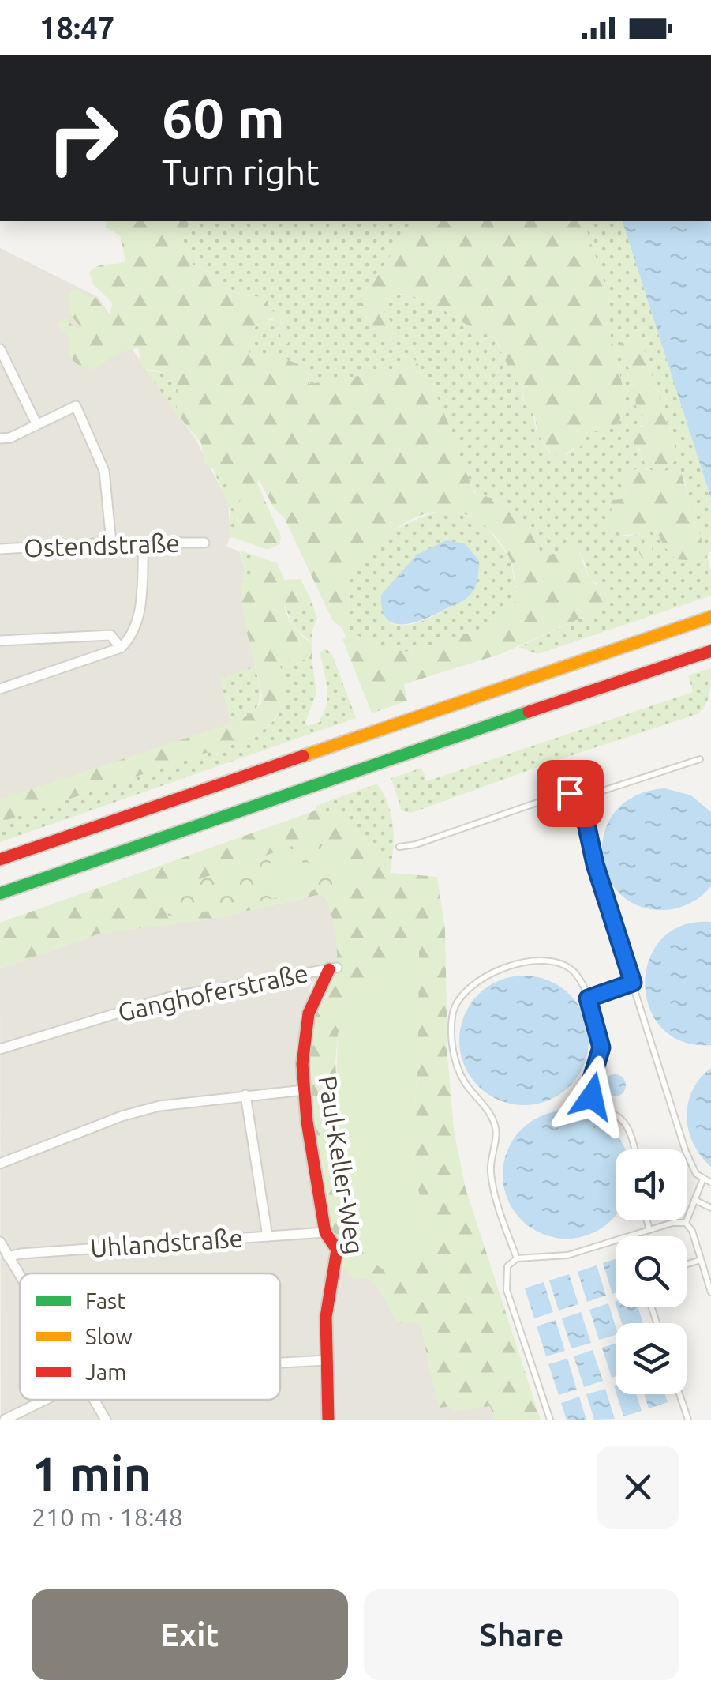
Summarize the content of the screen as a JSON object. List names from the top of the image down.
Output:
{
  "streets": {
    "main road": ["Paul-Keller-Weg"],
    "street": ["Ostendstraße", "Ganghoferstraße", "Uhlandstraße"]
  },
  "crossings": [
    ["Ganghoferstraße", "Paul-Keller-Weg"],
    ["Paul-Keller-Weg", "Uhlandstraße"]
  ],
  "legend": ["Fast", "Slow", "Jam"],
  "page": {
    "status": "18:47",
    "turn": ["60 m", "Turn right"],
    "heading": ["1 min", "210 m · 18:48"],
    "buttons": ["Exit", "Share"]
  }
}
